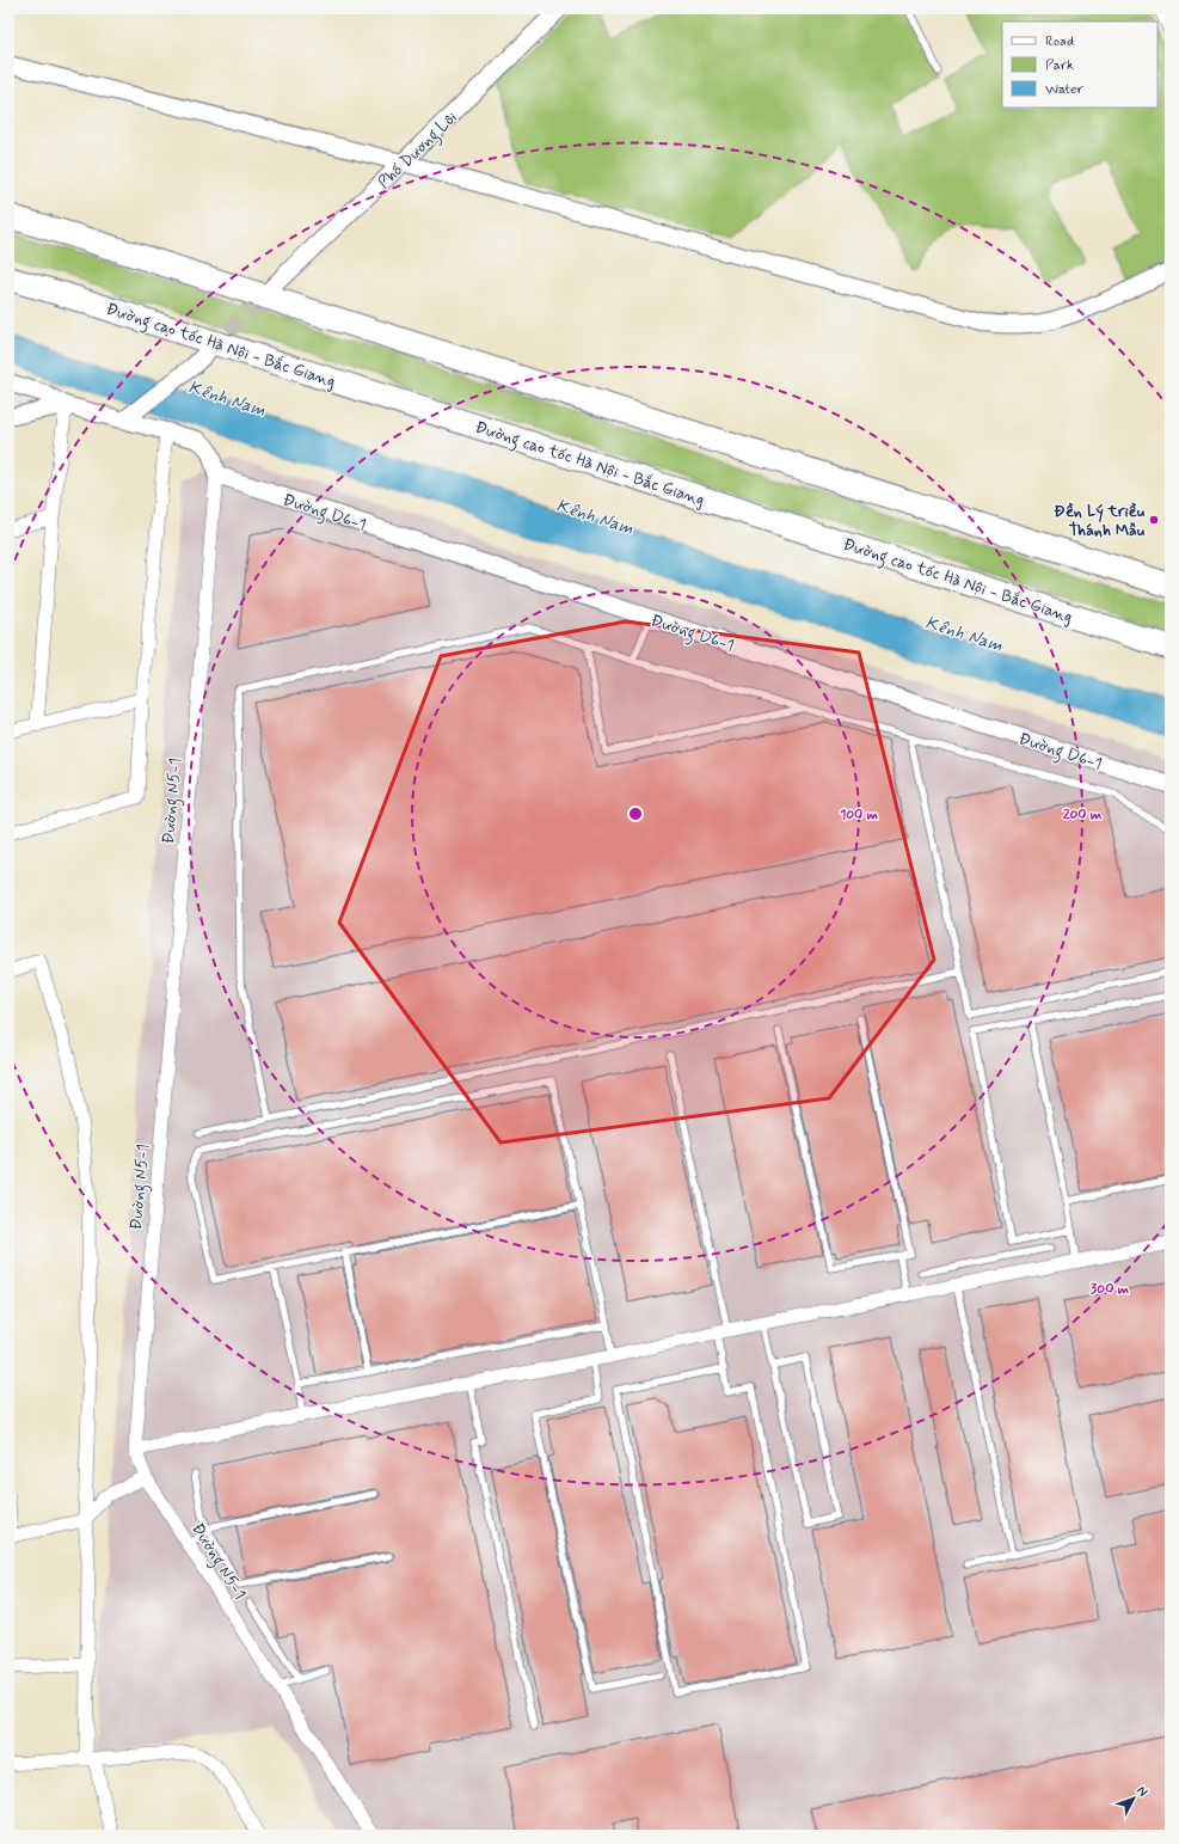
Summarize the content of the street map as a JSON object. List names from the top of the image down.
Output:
{
  "streets": {
    "highway": ["Đường cao tốc Hà Nội - Bắc Giang"],
    "street": ["Phố Dương Lôi", "Đường D6-1", "Đường N5-1"]
  },
  "crossings": [
    ["Đường D6-1", "Đường N5-1"]
  ],
  "water": ["Kênh Nam"],
  "places": ["Đền Lý triều Thánh Mẫu"],
  "legend": ["Road", "Park", "Water"],
  "north": "top right",
  "rings": ["100 m", "200 m", "300 m"]
}
